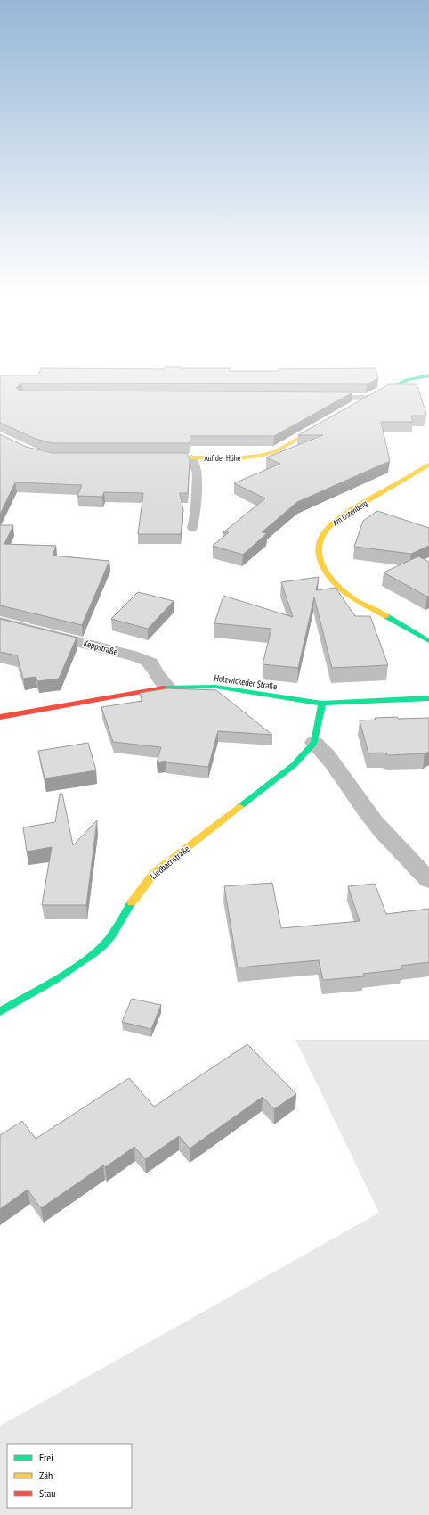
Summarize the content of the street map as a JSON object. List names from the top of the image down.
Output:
{
  "streets": {
    "street": [
      "Auf der Höhe",
      "Am Ostenberg",
      "Keppstraße",
      "Holzwickeder Straße",
      "Liedbachstraße"
    ]
  },
  "crossings": [
    ["Keppstraße", "Holzwickeder Straße"]
  ],
  "legend": ["Frei", "Zäh", "Stau"]
}
